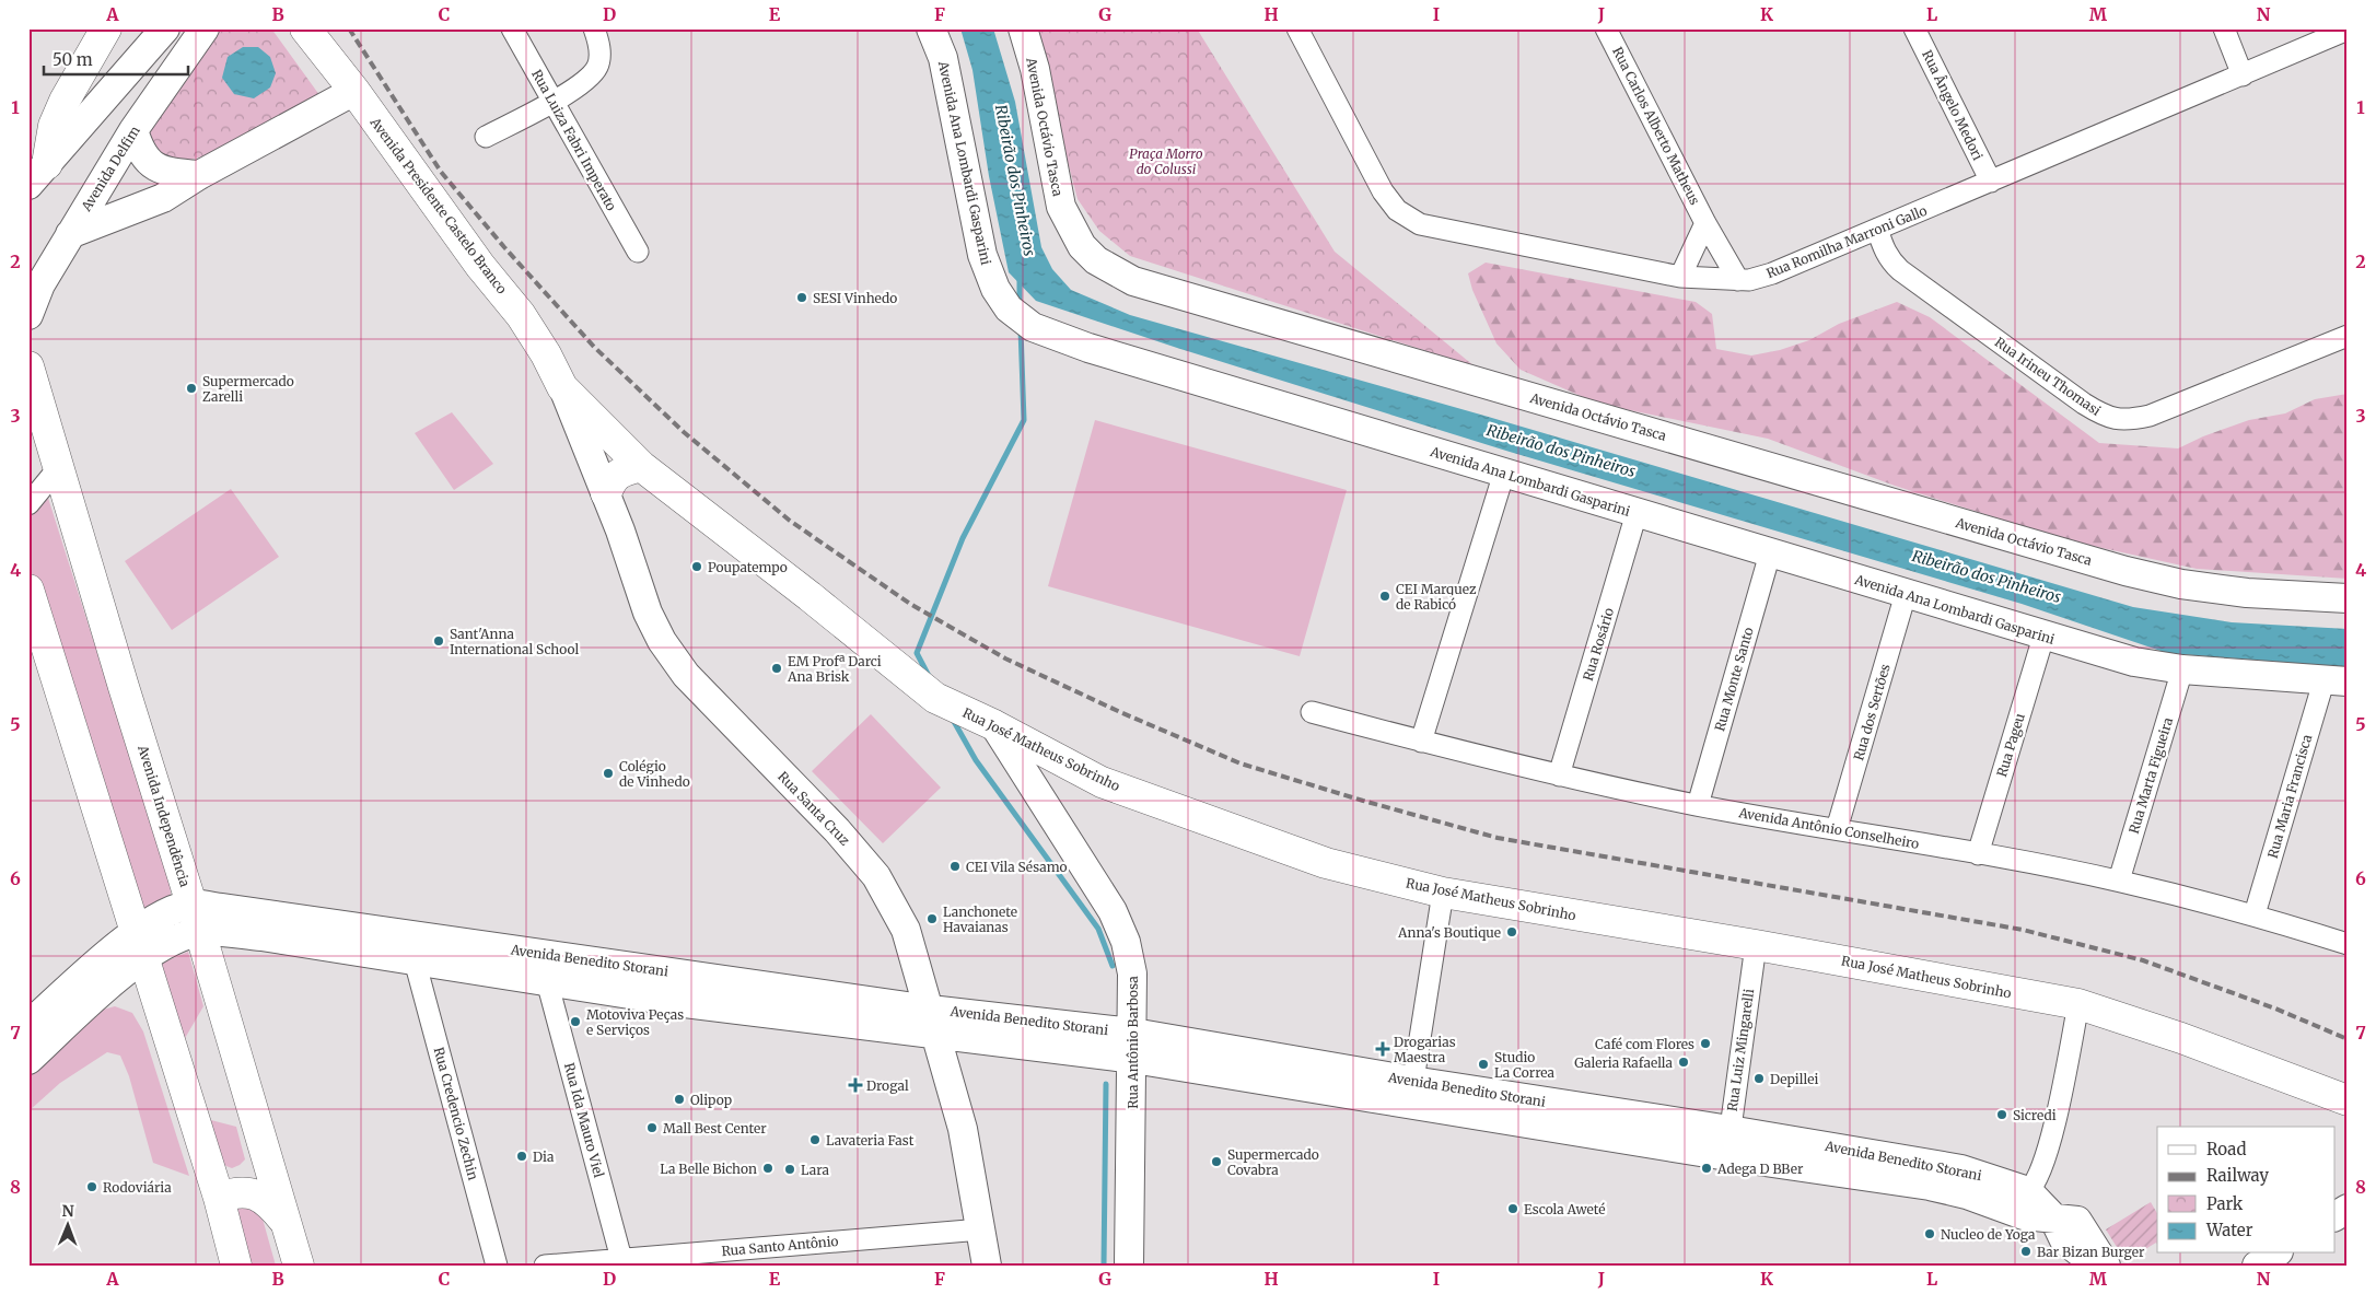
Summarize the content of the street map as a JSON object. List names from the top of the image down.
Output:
{
  "streets": {
    "main road": ["Avenida Presidente Castelo Branco", "Rua José Matheus Sobrinho", "Avenida Independência"],
    "street": [
      "Rua Ângelo Medori",
      "Rua Carlos Alberto Matheus",
      "Avenida Octávio Tasca",
      "Rua Luiza Fabri Imperato",
      "Avenida Ana Lombardi Gasparini",
      "Avenida Delfim",
      "Rua Romilha Marroni Gallo",
      "Rua Irineu Thomasi",
      "Rua Rosário",
      "Rua Monte Santo",
      "Rua dos Sertões",
      "Rua Pageu",
      "Rua Marta Figueira",
      "Rua Maria Francisca",
      "Rua Santa Cruz",
      "Avenida Antônio Conselheiro",
      "Avenida Benedito Storani",
      "Rua Antônio Barbosa",
      "Rua Luiz Mingarelli",
      "Rua Credencio Zechin",
      "Rua Ida Mauro Viel",
      "Rua Santo Antônio"
    ]
  },
  "crossings": [
    ["Rua Ângelo Medori", "Rua Romilha Marroni Gallo"],
    ["Rua Carlos Alberto Matheus", "Rua Romilha Marroni Gallo"],
    ["Avenida Ana Lombardi Gasparini", "Rua Rosário"],
    ["Avenida Ana Lombardi Gasparini", "Rua Monte Santo"],
    ["Avenida Ana Lombardi Gasparini", "Rua dos Sertões"],
    ["Avenida Ana Lombardi Gasparini", "Rua Pageu"],
    ["Avenida Ana Lombardi Gasparini", "Rua Marta Figueira"],
    ["Avenida Ana Lombardi Gasparini", "Rua Maria Francisca"],
    ["Avenida Presidente Castelo Branco", "Rua José Matheus Sobrinho"],
    ["Avenida Presidente Castelo Branco", "Rua Santa Cruz"],
    ["Rua Romilha Marroni Gallo", "Rua Irineu Thomasi"],
    ["Rua Rosário", "Avenida Antônio Conselheiro"],
    ["Rua Monte Santo", "Avenida Antônio Conselheiro"],
    ["Rua dos Sertões", "Avenida Antônio Conselheiro"],
    ["Rua Pageu", "Avenida Antônio Conselheiro"],
    ["Rua José Matheus Sobrinho", "Rua Santa Cruz"],
    ["Rua José Matheus Sobrinho", "Rua Antônio Barbosa"],
    ["Rua José Matheus Sobrinho", "Rua Luiz Mingarelli"],
    ["Rua Marta Figueira", "Avenida Antônio Conselheiro"],
    ["Rua Maria Francisca", "Avenida Antônio Conselheiro"],
    ["Rua Santa Cruz", "Avenida Benedito Storani"],
    ["Rua Santa Cruz", "Rua Santo Antônio"],
    ["Avenida Independência", "Avenida Benedito Storani"],
    ["Avenida Benedito Storani", "Rua Antônio Barbosa"],
    ["Avenida Benedito Storani", "Rua Luiz Mingarelli"],
    ["Avenida Benedito Storani", "Rua Credencio Zechin"],
    ["Avenida Benedito Storani", "Rua Ida Mauro Viel"],
    ["Rua Ida Mauro Viel", "Rua Santo Antônio"]
  ],
  "water": ["Ribeirão dos Pinheiros"],
  "parks": ["Praça Morro do Colussi"],
  "places": {
    "other": [
      "SESI Vinhedo",
      "Supermercado Zarelli",
      "Poupatempo",
      "CEI Marquez de Rabicó",
      "Sant'Anna International School",
      "EM Profª Darci Ana Brisk",
      "Colégio de Vinhedo",
      "CEI Vila Sésamo",
      "Lanchonete Havaianas",
      "Anna's Boutique",
      "Motoviva Peças e Serviços",
      "Café com Flores",
      "Galeria Rafaella",
      "Studio La Correa",
      "Depillei",
      "Olipop",
      "Sicredi",
      "Mall Best Center",
      "Lavateria Fast",
      "Dia",
      "Supermercado Covabra",
      "La Belle Bichon",
      "Adega D BBer",
      "Lara",
      "Rodoviária",
      "Escola Aweté",
      "Nucleo de Yoga",
      "Bar Bizan Burger"
    ],
    "health": ["Drogarias Maestra", "Drogal"]
  },
  "legend": [
    "Road",
    "Railway",
    "Park",
    "Water"
  ],
  "scale_bar": "50 m",
  "north": "top",
  "grid": {
    "columns": [
      "A",
      "B",
      "C",
      "D",
      "E",
      "F",
      "G",
      "H",
      "I",
      "J",
      "K",
      "L",
      "M",
      "N"
    ],
    "rows": [
      "1",
      "2",
      "3",
      "4",
      "5",
      "6",
      "7",
      "8"
    ]
  }
}
